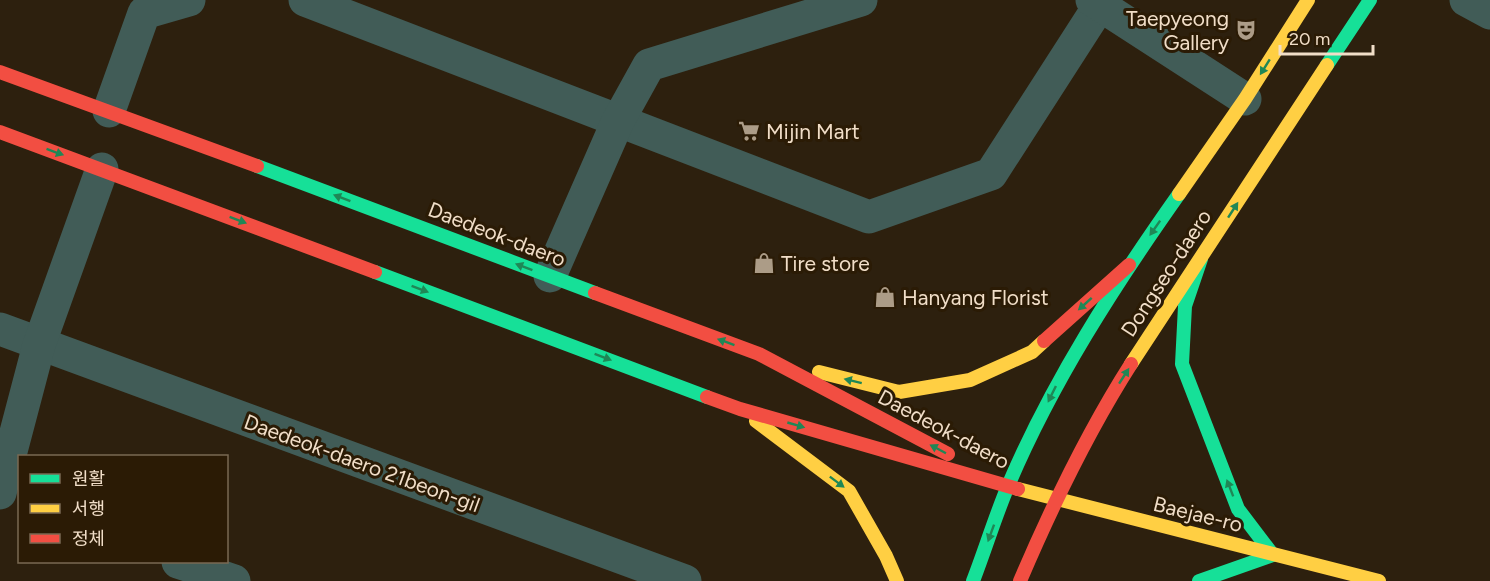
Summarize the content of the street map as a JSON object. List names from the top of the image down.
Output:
{
  "streets": {
    "main road": ["Daedeok-daero", "Dongseo-daero", "Baejae-ro"],
    "street": ["Daedeok-daero 21beon-gil"]
  },
  "crossings": [
    ["Daedeok-daero", "Dongseo-daero"],
    ["Daedeok-daero", "Baejae-ro"],
    ["Dongseo-daero", "Baejae-ro"]
  ],
  "places": {
    "theatre": ["Taepyeong Gallery"],
    "supermarket": ["Mijin Mart"],
    "shop": ["Tire store", "Hanyang Florist"]
  },
  "legend": ["원활", "서행", "정체"],
  "scale_bar": "20 m"
}
